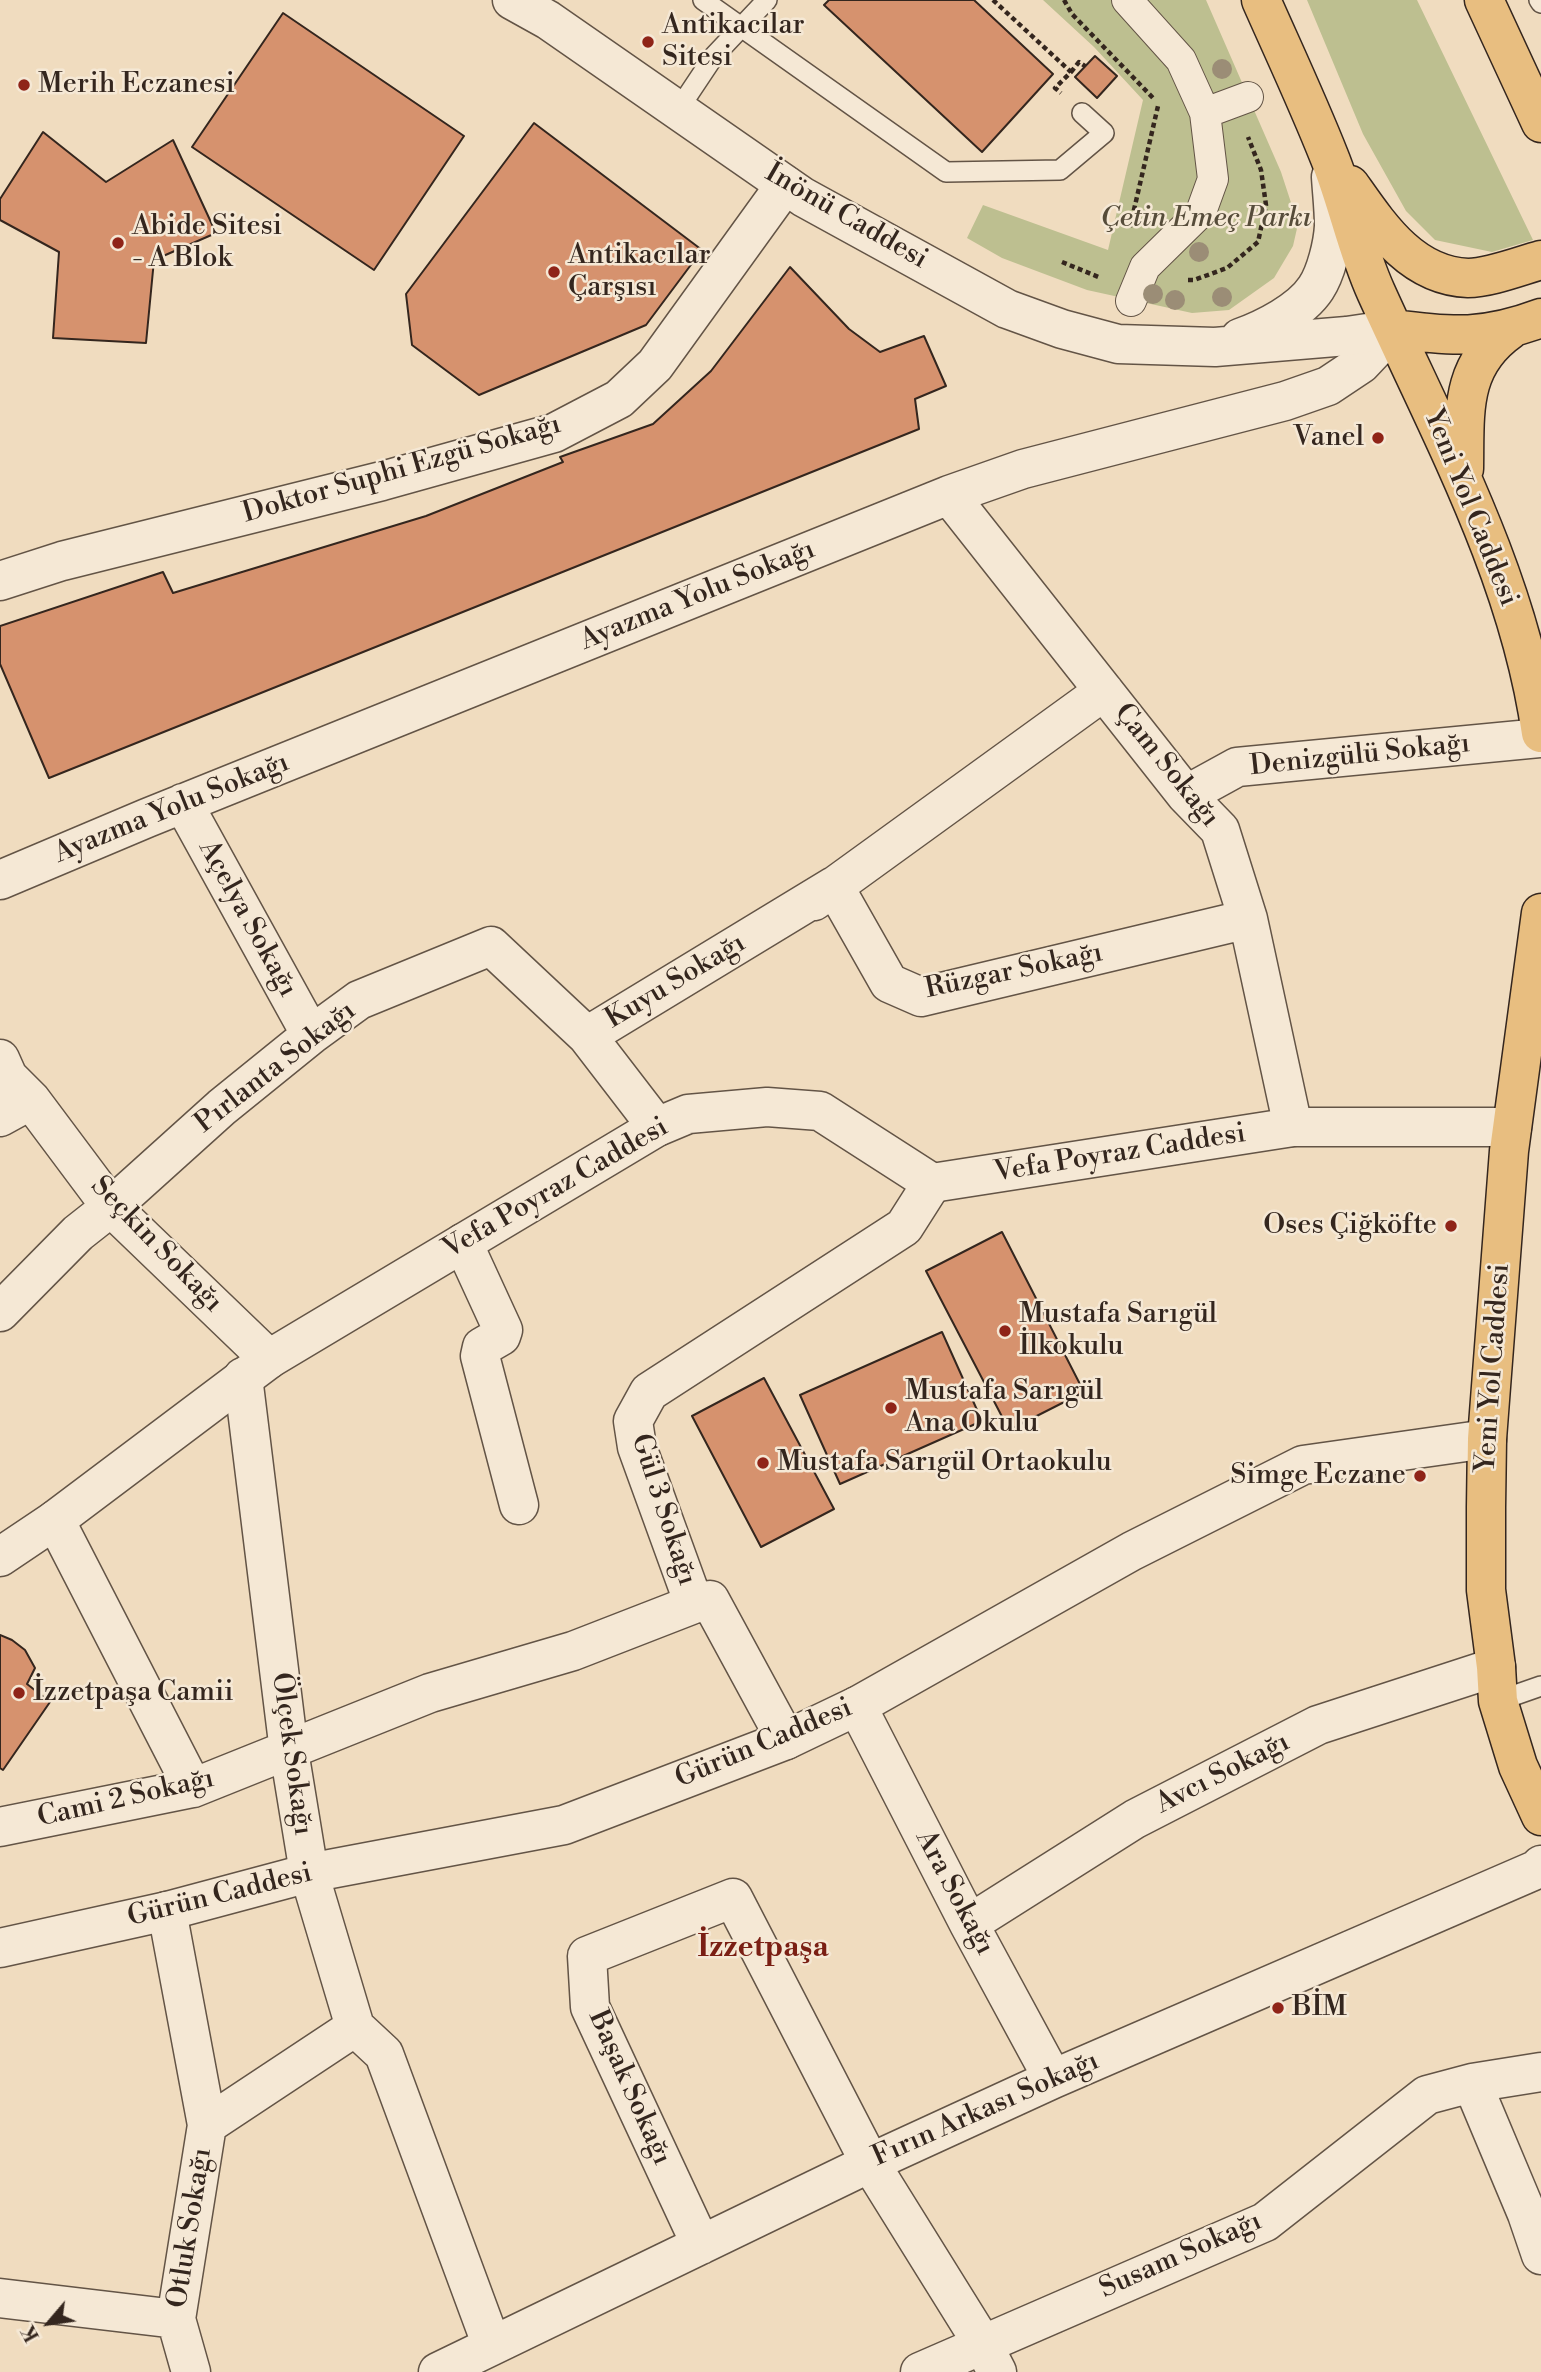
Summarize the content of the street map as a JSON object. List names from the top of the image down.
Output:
{
  "streets": {
    "main road": ["Yeni Yol Caddesi"],
    "street": [
      "İnönü Caddesi",
      "Doktor Suphi Ezgü Sokağı",
      "Ayazma Yolu Sokağı",
      "Denizgülü Sokağı",
      "Çam Sokağı",
      "Açelya Sokağı",
      "Rüzgar Sokağı",
      "Kuyu Sokağı",
      "Pırlanta Sokağı",
      "Vefa Poyraz Caddesi",
      "Seçkin Sokağı",
      "Gül 3 Sokağı",
      "Gürün Caddesi",
      "Ölçek Sokağı",
      "Avcı Sokağı",
      "Cami 2 Sokağı",
      "Ara Sokağı",
      "Başak Sokağı",
      "Fırın Arkası Sokağı",
      "Otluk Sokağı",
      "Susam Sokağı"
    ]
  },
  "crossings": [
    ["İnönü Caddesi", "Doktor Suphi Ezgü Sokağı"],
    ["İnönü Caddesi", "Yeni Yol Caddesi"],
    ["İnönü Caddesi", "Ayazma Yolu Sokağı"],
    ["Yeni Yol Caddesi", "Ayazma Yolu Sokağı"],
    ["Yeni Yol Caddesi", "Denizgülü Sokağı"],
    ["Yeni Yol Caddesi", "Vefa Poyraz Caddesi"],
    ["Yeni Yol Caddesi", "Gürün Caddesi"],
    ["Yeni Yol Caddesi", "Avcı Sokağı"],
    ["Ayazma Yolu Sokağı", "Çam Sokağı"],
    ["Ayazma Yolu Sokağı", "Açelya Sokağı"],
    ["Denizgülü Sokağı", "Çam Sokağı"],
    ["Çam Sokağı", "Rüzgar Sokağı"],
    ["Çam Sokağı", "Kuyu Sokağı"],
    ["Çam Sokağı", "Vefa Poyraz Caddesi"],
    ["Açelya Sokağı", "Pırlanta Sokağı"],
    ["Rüzgar Sokağı", "Kuyu Sokağı"],
    ["Kuyu Sokağı", "Pırlanta Sokağı"],
    ["Pırlanta Sokağı", "Vefa Poyraz Caddesi"],
    ["Pırlanta Sokağı", "Seçkin Sokağı"],
    ["Vefa Poyraz Caddesi", "Seçkin Sokağı"],
    ["Vefa Poyraz Caddesi", "Gül 3 Sokağı"],
    ["Vefa Poyraz Caddesi", "Ölçek Sokağı"],
    ["Seçkin Sokağı", "Ölçek Sokağı"],
    ["Gül 3 Sokağı", "Gürün Caddesi"],
    ["Gül 3 Sokağı", "Cami 2 Sokağı"],
    ["Gürün Caddesi", "Ölçek Sokağı"],
    ["Gürün Caddesi", "Ara Sokağı"],
    ["Gürün Caddesi", "Otluk Sokağı"],
    ["Ölçek Sokağı", "Cami 2 Sokağı"],
    ["Ölçek Sokağı", "Otluk Sokağı"],
    ["Avcı Sokağı", "Ara Sokağı"],
    ["Ara Sokağı", "Fırın Arkası Sokağı"],
    ["Başak Sokağı", "Fırın Arkası Sokağı"]
  ],
  "districts": ["İzzetpaşa"],
  "parks": ["Çetin Emeç Parkı"],
  "places": [
    "Antikacılar Sitesi",
    "Merih Eczanesi",
    "Abide Sitesi - A Blok",
    "Antikacılar Çarşısı",
    "Vanel",
    "Oses Çiğköfte",
    "Mustafa Sarıgül İlkokulu",
    "Mustafa Sarıgül Ana Okulu",
    "Mustafa Sarıgül Ortaokulu",
    "Simge Eczane",
    "İzzetpaşa Camii",
    "BİM"
  ],
  "north": "bottom left"
}
